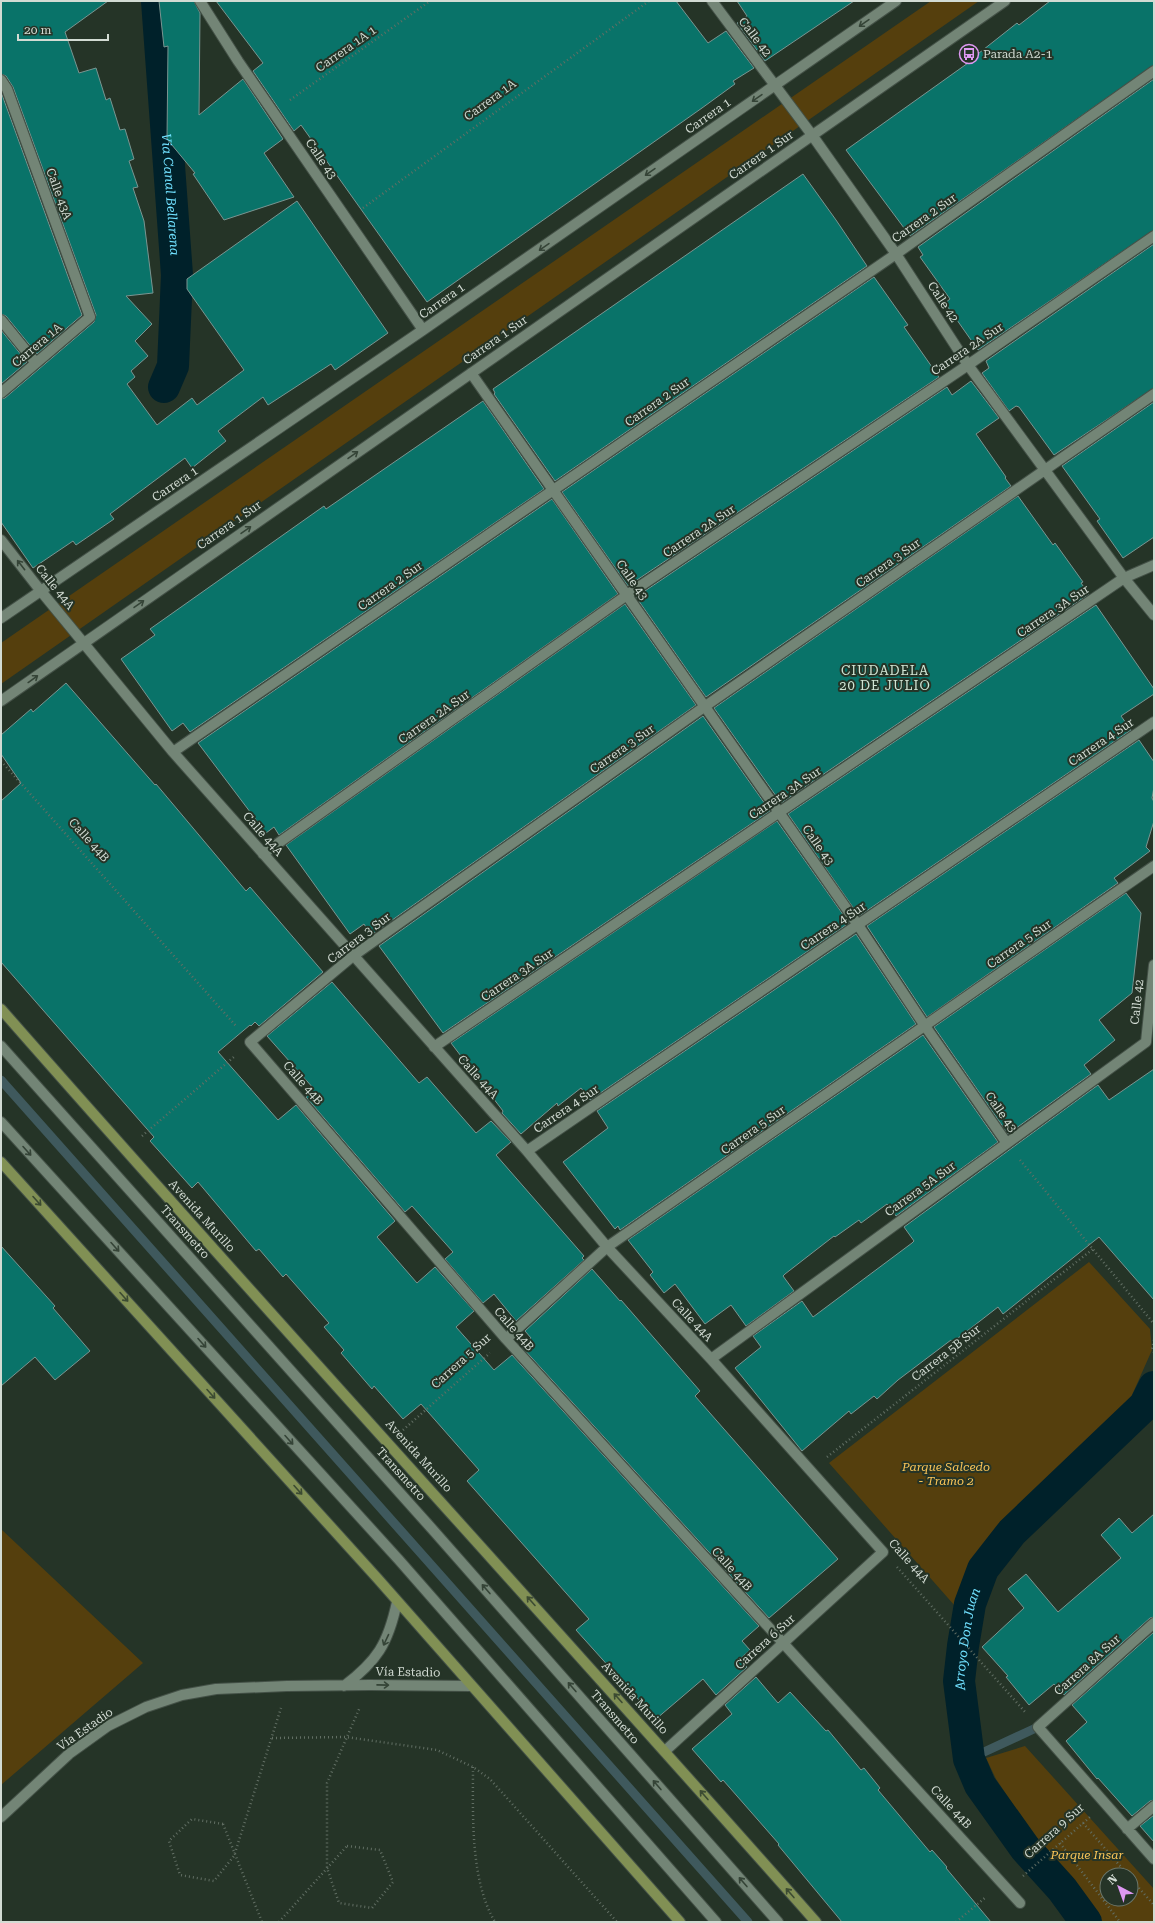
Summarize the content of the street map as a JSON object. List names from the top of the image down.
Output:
{
  "streets": {
    "main road": ["Avenida Murillo"],
    "street": [
      "Calle 42",
      "Carrera 1A",
      "Carrera 1",
      "Carrera 1 Sur",
      "Calle 43",
      "Calle 43A",
      "Carrera 2 Sur",
      "Carrera 2A Sur",
      "Carrera 3 Sur",
      "Calle 44A",
      "Carrera 3A Sur",
      "Carrera 4 Sur",
      "Calle 44B",
      "Carrera 5 Sur",
      "Carrera 5A Sur",
      "Transmetro",
      "Carrera 6 Sur",
      "Carrera 8A Sur",
      "Vía Estadio"
    ],
    "path": ["Carrera 1A 1", "Carrera 5B Sur", "Carrera 9 Sur"]
  },
  "crossings": [
    ["Calle 42", "Carrera 1"],
    ["Calle 42", "Carrera 1 Sur"],
    ["Calle 42", "Carrera 2 Sur"],
    ["Calle 42", "Carrera 2A Sur"],
    ["Calle 42", "Carrera 3 Sur"],
    ["Calle 42", "Carrera 3A Sur"],
    ["Calle 42", "Carrera 5A Sur"],
    ["Carrera 1A 1", "Calle 43"],
    ["Carrera 1A", "Calle 43"],
    ["Carrera 1A", "Calle 43A"],
    ["Carrera 1", "Calle 43"],
    ["Carrera 1", "Calle 44A"],
    ["Carrera 1 Sur", "Calle 43"],
    ["Carrera 1 Sur", "Calle 44A"],
    ["Calle 43", "Carrera 2 Sur"],
    ["Calle 43", "Carrera 2A Sur"],
    ["Calle 43", "Carrera 3 Sur"],
    ["Calle 43", "Carrera 3A Sur"],
    ["Calle 43", "Carrera 4 Sur"],
    ["Calle 43", "Carrera 5 Sur"],
    ["Calle 43", "Carrera 5A Sur"],
    ["Calle 43", "Carrera 5B Sur"],
    ["Carrera 2 Sur", "Calle 44A"],
    ["Carrera 2A Sur", "Calle 44A"],
    ["Carrera 3 Sur", "Calle 44A"],
    ["Carrera 3 Sur", "Calle 44B"],
    ["Calle 44A", "Carrera 3A Sur"],
    ["Calle 44A", "Carrera 4 Sur"],
    ["Calle 44A", "Carrera 5 Sur"],
    ["Calle 44A", "Carrera 5A Sur"],
    ["Calle 44A", "Carrera 5B Sur"],
    ["Calle 44A", "Carrera 6 Sur"],
    ["Calle 44A", "Carrera 8A Sur"],
    ["Calle 44B", "Carrera 5 Sur"],
    ["Calle 44B", "Carrera 6 Sur"],
    ["Carrera 5 Sur", "Avenida Murillo"],
    ["Avenida Murillo", "Carrera 6 Sur"]
  ],
  "one_way": ["Carrera 1", "Carrera 1 Sur", "Avenida Murillo"],
  "districts": ["CIUDADELA 20 DE JULIO"],
  "water": ["Via Canal Bellarena", "Arroyo Don Juan"],
  "parks": ["Parque Salcedo - Tramo 2", "Parque Insar"],
  "places": {
    "bus stop": ["Parada A2-1"]
  },
  "scale_bar": "20 m",
  "north": "top left"
}
